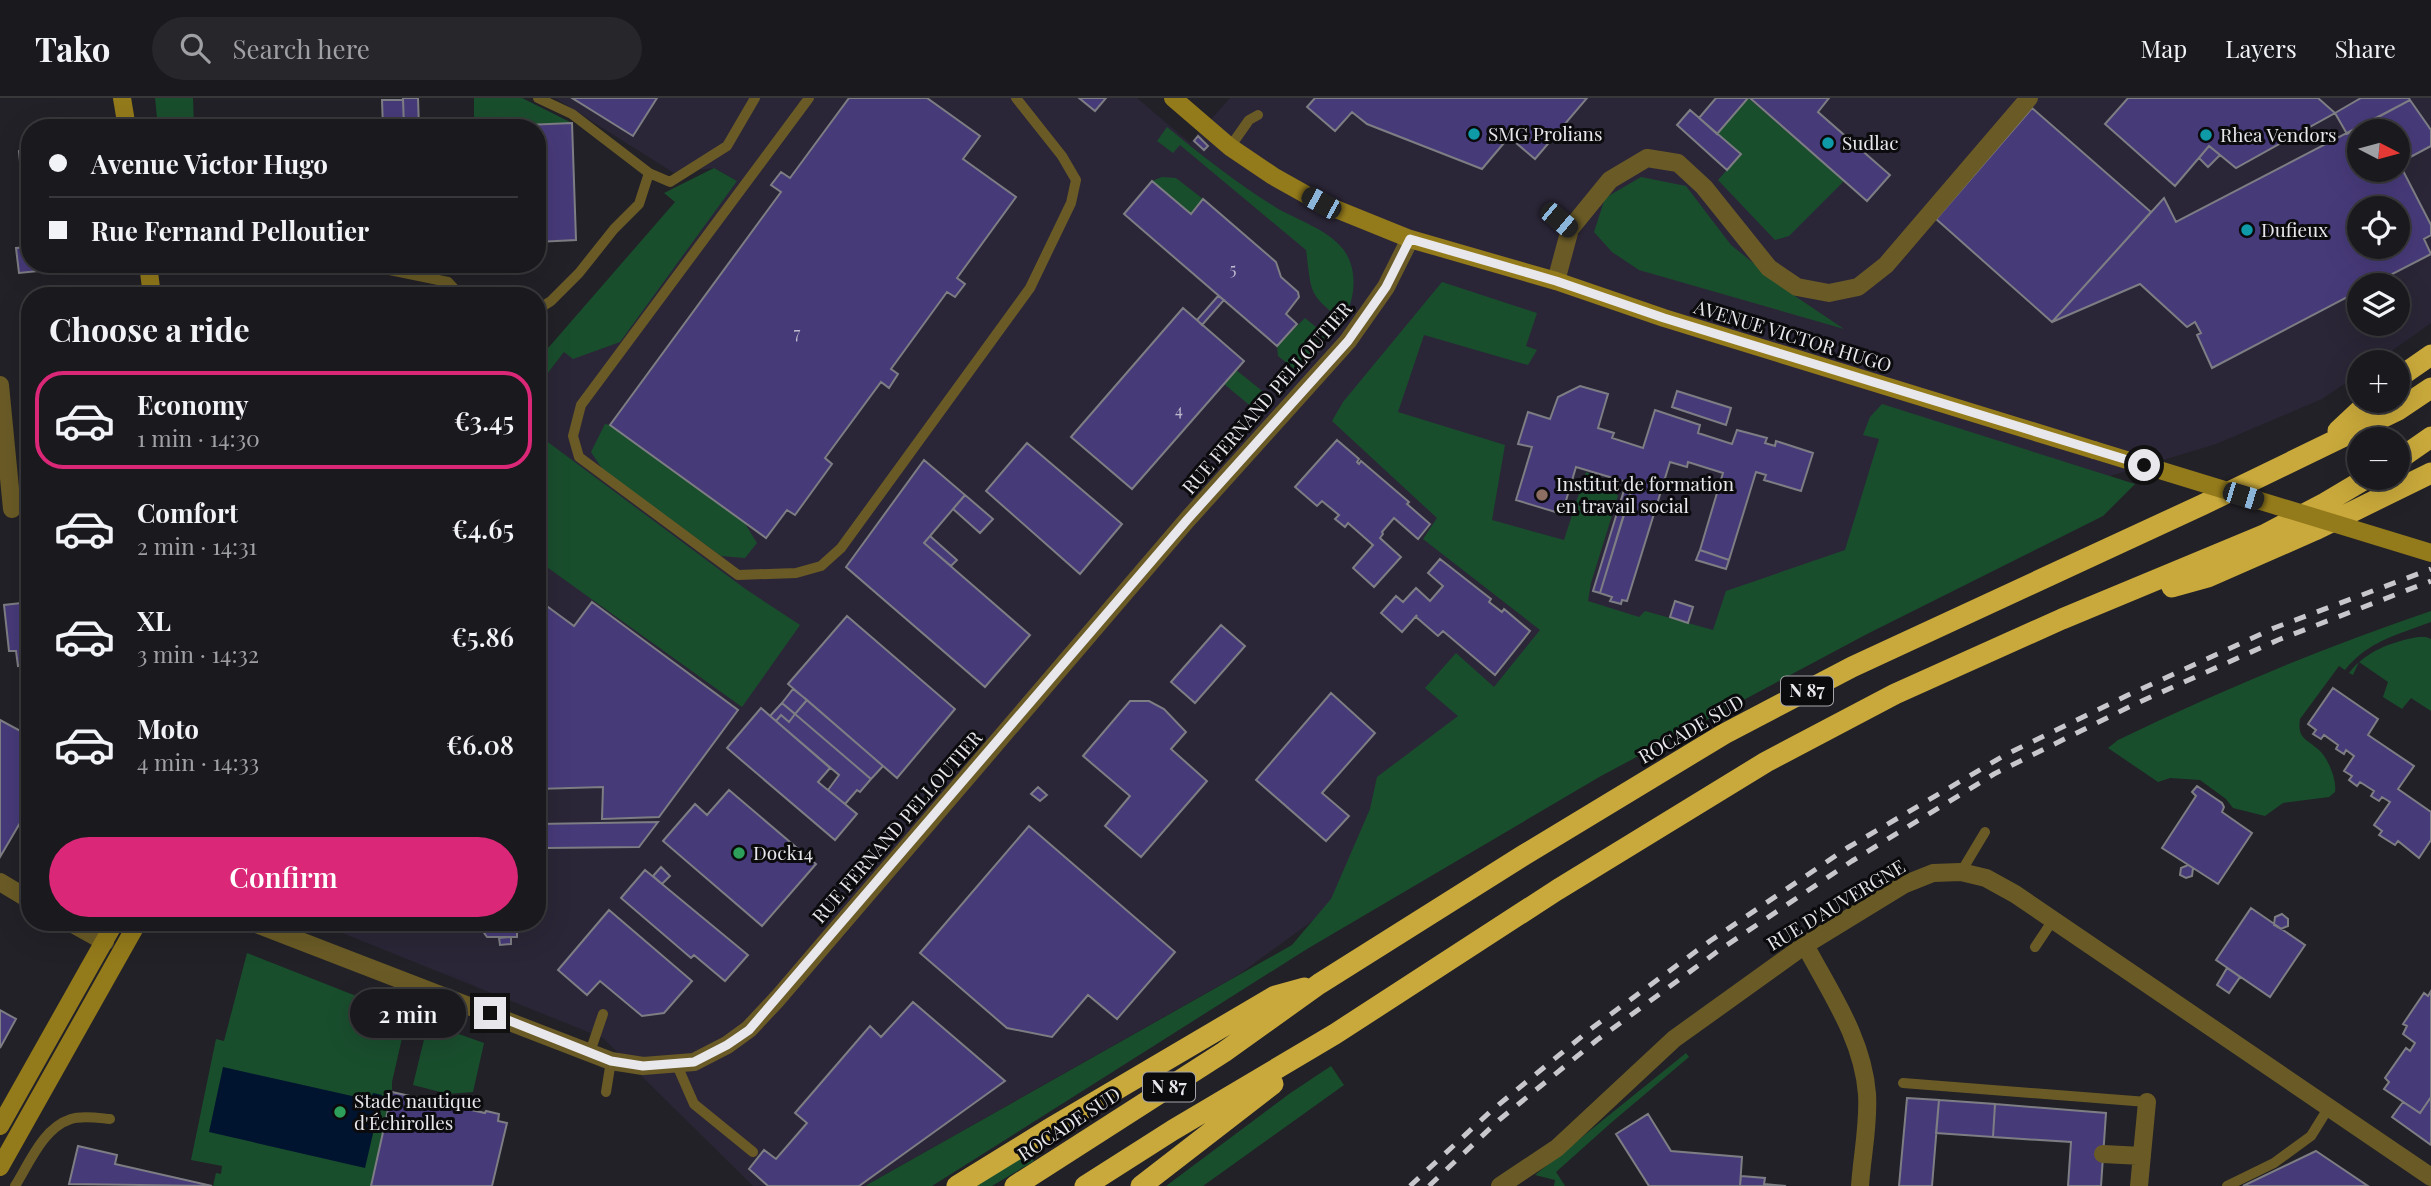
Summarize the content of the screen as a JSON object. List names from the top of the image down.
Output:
{
  "streets": {
    "highway": ["N 87", "ROCADE SUD"],
    "street": ["AVENUE VICTOR HUGO", "RUE FERNAND PELLOUTIER", "RUE D'AUVERGNE"]
  },
  "crossings": [
    ["AVENUE VICTOR HUGO", "RUE FERNAND PELLOUTIER"]
  ],
  "places": [
    "SMG Prolians",
    "Rhea Vendors",
    "Sudlac",
    "Dufieux",
    "Institut de formation en travail social",
    "Dock14",
    "Stade nautique d'Échirolles"
  ],
  "house_numbers": ["5", "7", "4"],
  "north": "right",
  "page": {
    "header": "Tako",
    "search": "Search here",
    "nav": ["Map", "Layers", "Share"],
    "map_buttons": ["+", "−"],
    "banner": ["Avenue Victor Hugo", "Rue Fernand Pelloutier"],
    "heading": "Choose a ride",
    "list": [
      {
        "name": "Economy",
        "note": "1 min · 14:30",
        "value": "€3.45"
      },
      {
        "name": "Comfort",
        "note": "2 min · 14:31",
        "value": "€4.65"
      },
      {
        "name": "XL",
        "note": "3 min · 14:32",
        "value": "€5.86"
      },
      {
        "name": "Moto",
        "note": "4 min · 14:33",
        "value": "€6.08"
      }
    ],
    "buttons": "Confirm",
    "bubble": "2 min"
  }
}
